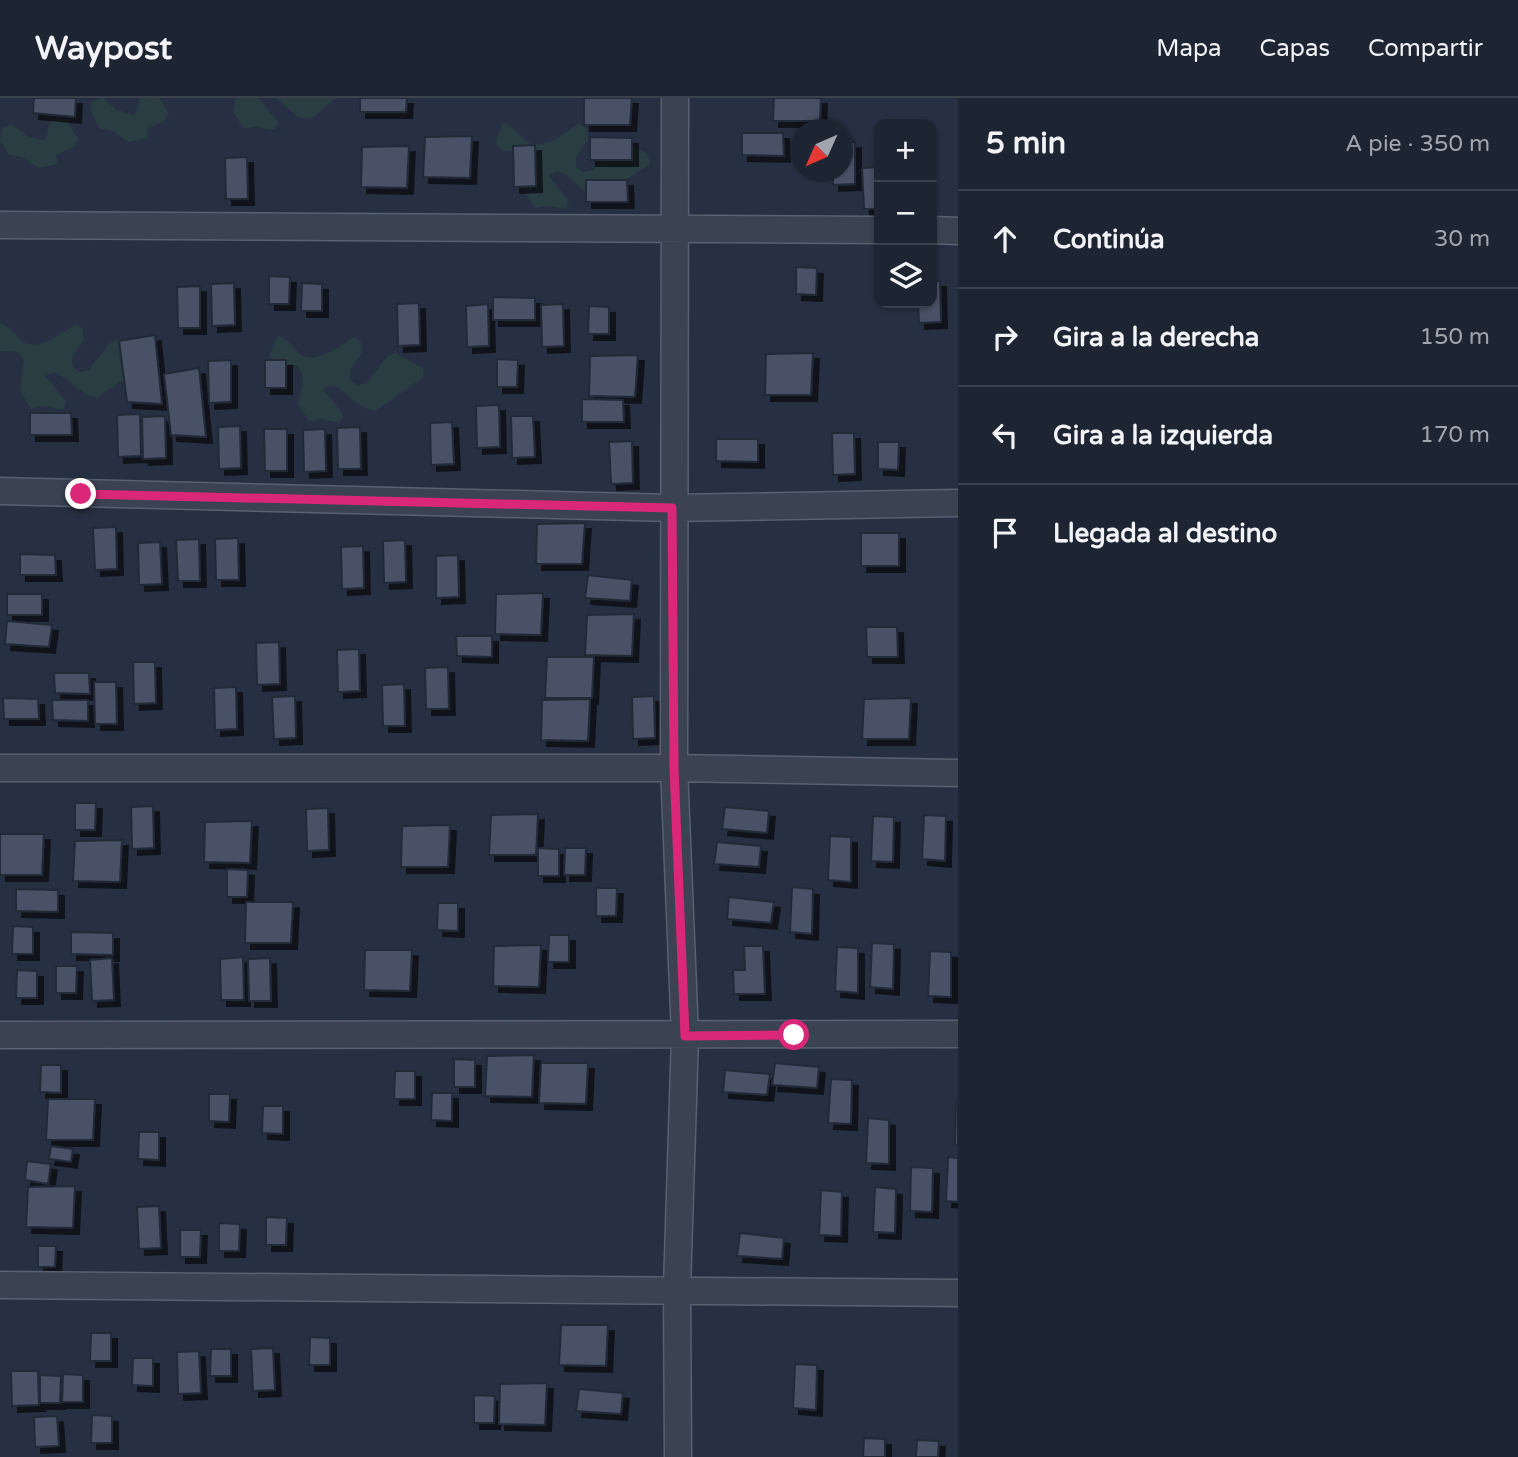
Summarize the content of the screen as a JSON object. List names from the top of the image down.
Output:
{
  "north": "bottom left",
  "page": {
    "header": "Waypost",
    "nav": ["Mapa", "Capas", "Compartir"],
    "heading": ["5 min", "A pie · 350 m"],
    "map_buttons": ["+", "−"],
    "list": [
      ["Continúa", "30 m"],
      ["Gira a la derecha", "150 m"],
      ["Gira a la izquierda", "170 m"],
      "Llegada al destino"
    ]
  }
}
